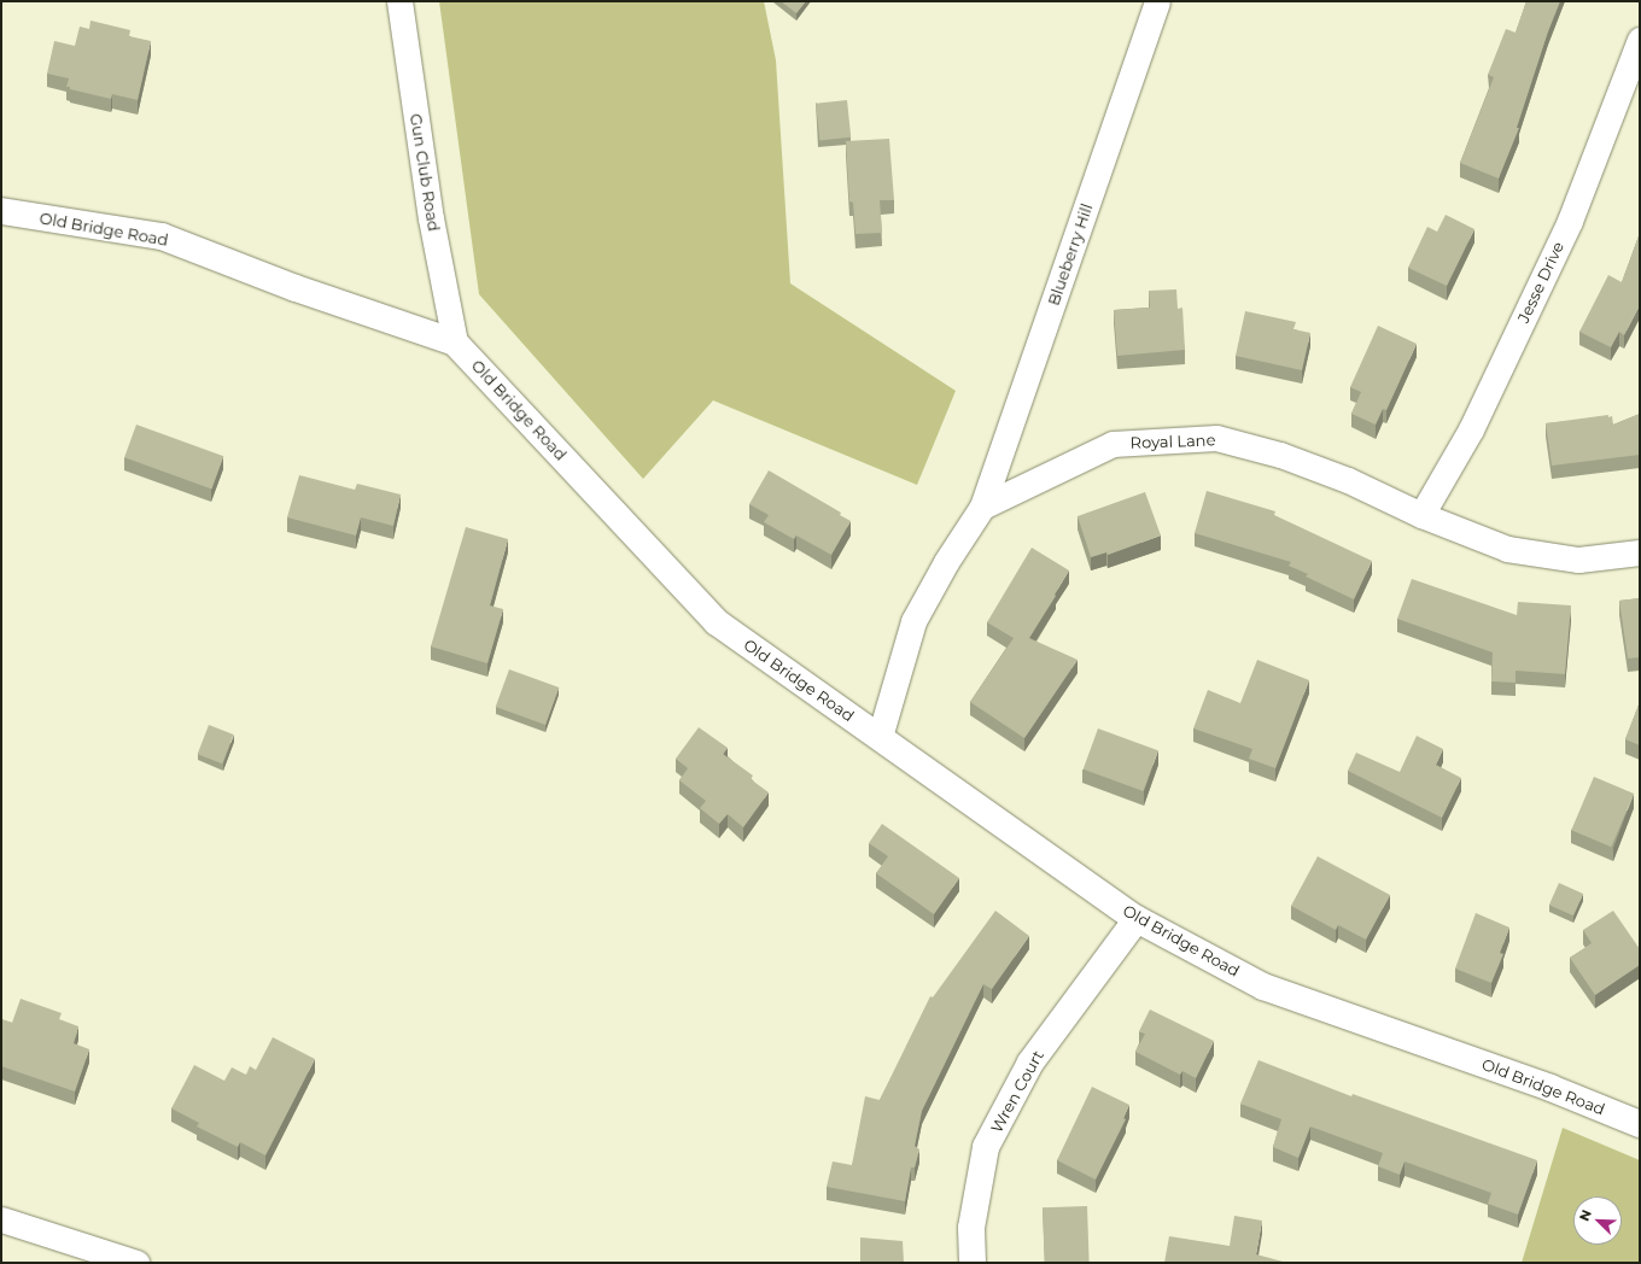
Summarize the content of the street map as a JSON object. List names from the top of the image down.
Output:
{
  "streets": {
    "street": [
      "Gun Club Road",
      "Old Bridge Road",
      "Blueberry Hill",
      "Jesse Drive",
      "Royal Lane",
      "Wren Court"
    ]
  },
  "crossings": [
    ["Gun Club Road", "Old Bridge Road"],
    ["Old Bridge Road", "Wren Court"],
    ["Blueberry Hill", "Royal Lane"],
    ["Jesse Drive", "Royal Lane"]
  ],
  "north": "top left"
}
